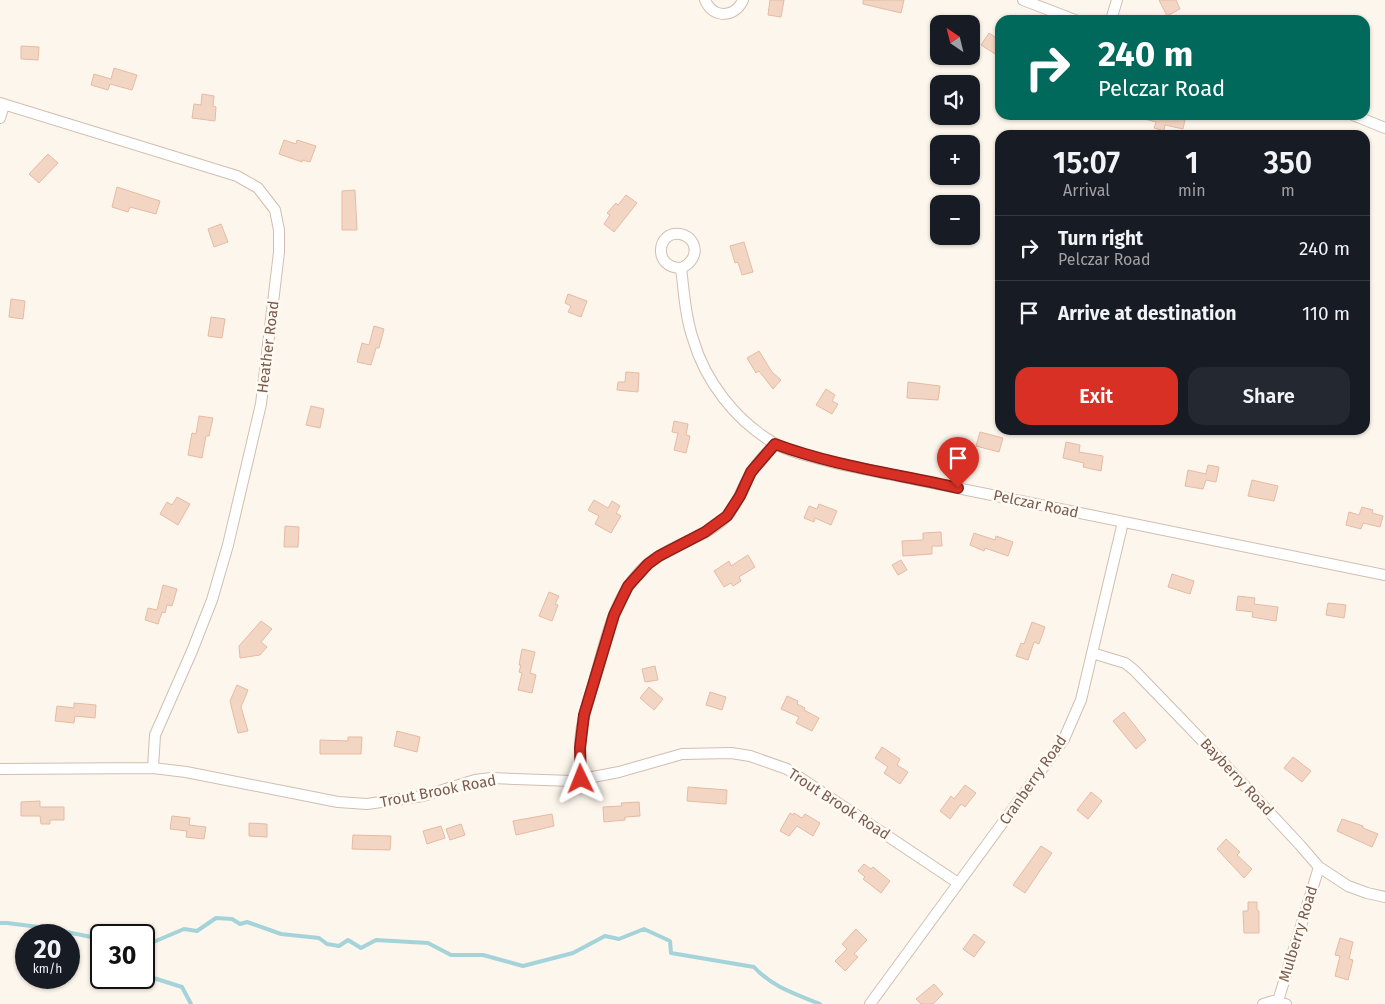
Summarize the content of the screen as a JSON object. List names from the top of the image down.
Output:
{
  "streets": {
    "street": [
      "Heather Road",
      "Pelczar Road",
      "Bayberry Road",
      "Cranberry Road",
      "Trout Brook Road",
      "Mulberry Road"
    ]
  },
  "crossings": [
    ["Heather Road", "Trout Brook Road"],
    ["Pelczar Road", "Cranberry Road"],
    ["Bayberry Road", "Cranberry Road"],
    ["Bayberry Road", "Mulberry Road"],
    ["Cranberry Road", "Trout Brook Road"]
  ],
  "north": "top left",
  "page": {
    "map_buttons": ["+", "−"],
    "turn": ["240 m", "Pelczar Road"],
    "eta": [
      "15:07",
      "Arrival",
      "1",
      "min",
      "350",
      "m"
    ],
    "list": [
      {
        "name": "Turn right",
        "note": "Pelczar Road",
        "value": "240 m"
      },
      {
        "name": "Arrive at destination",
        "value": "110 m"
      }
    ],
    "buttons": ["Exit", "Share"],
    "speed": "20 km/h",
    "limit": "30"
  }
}
